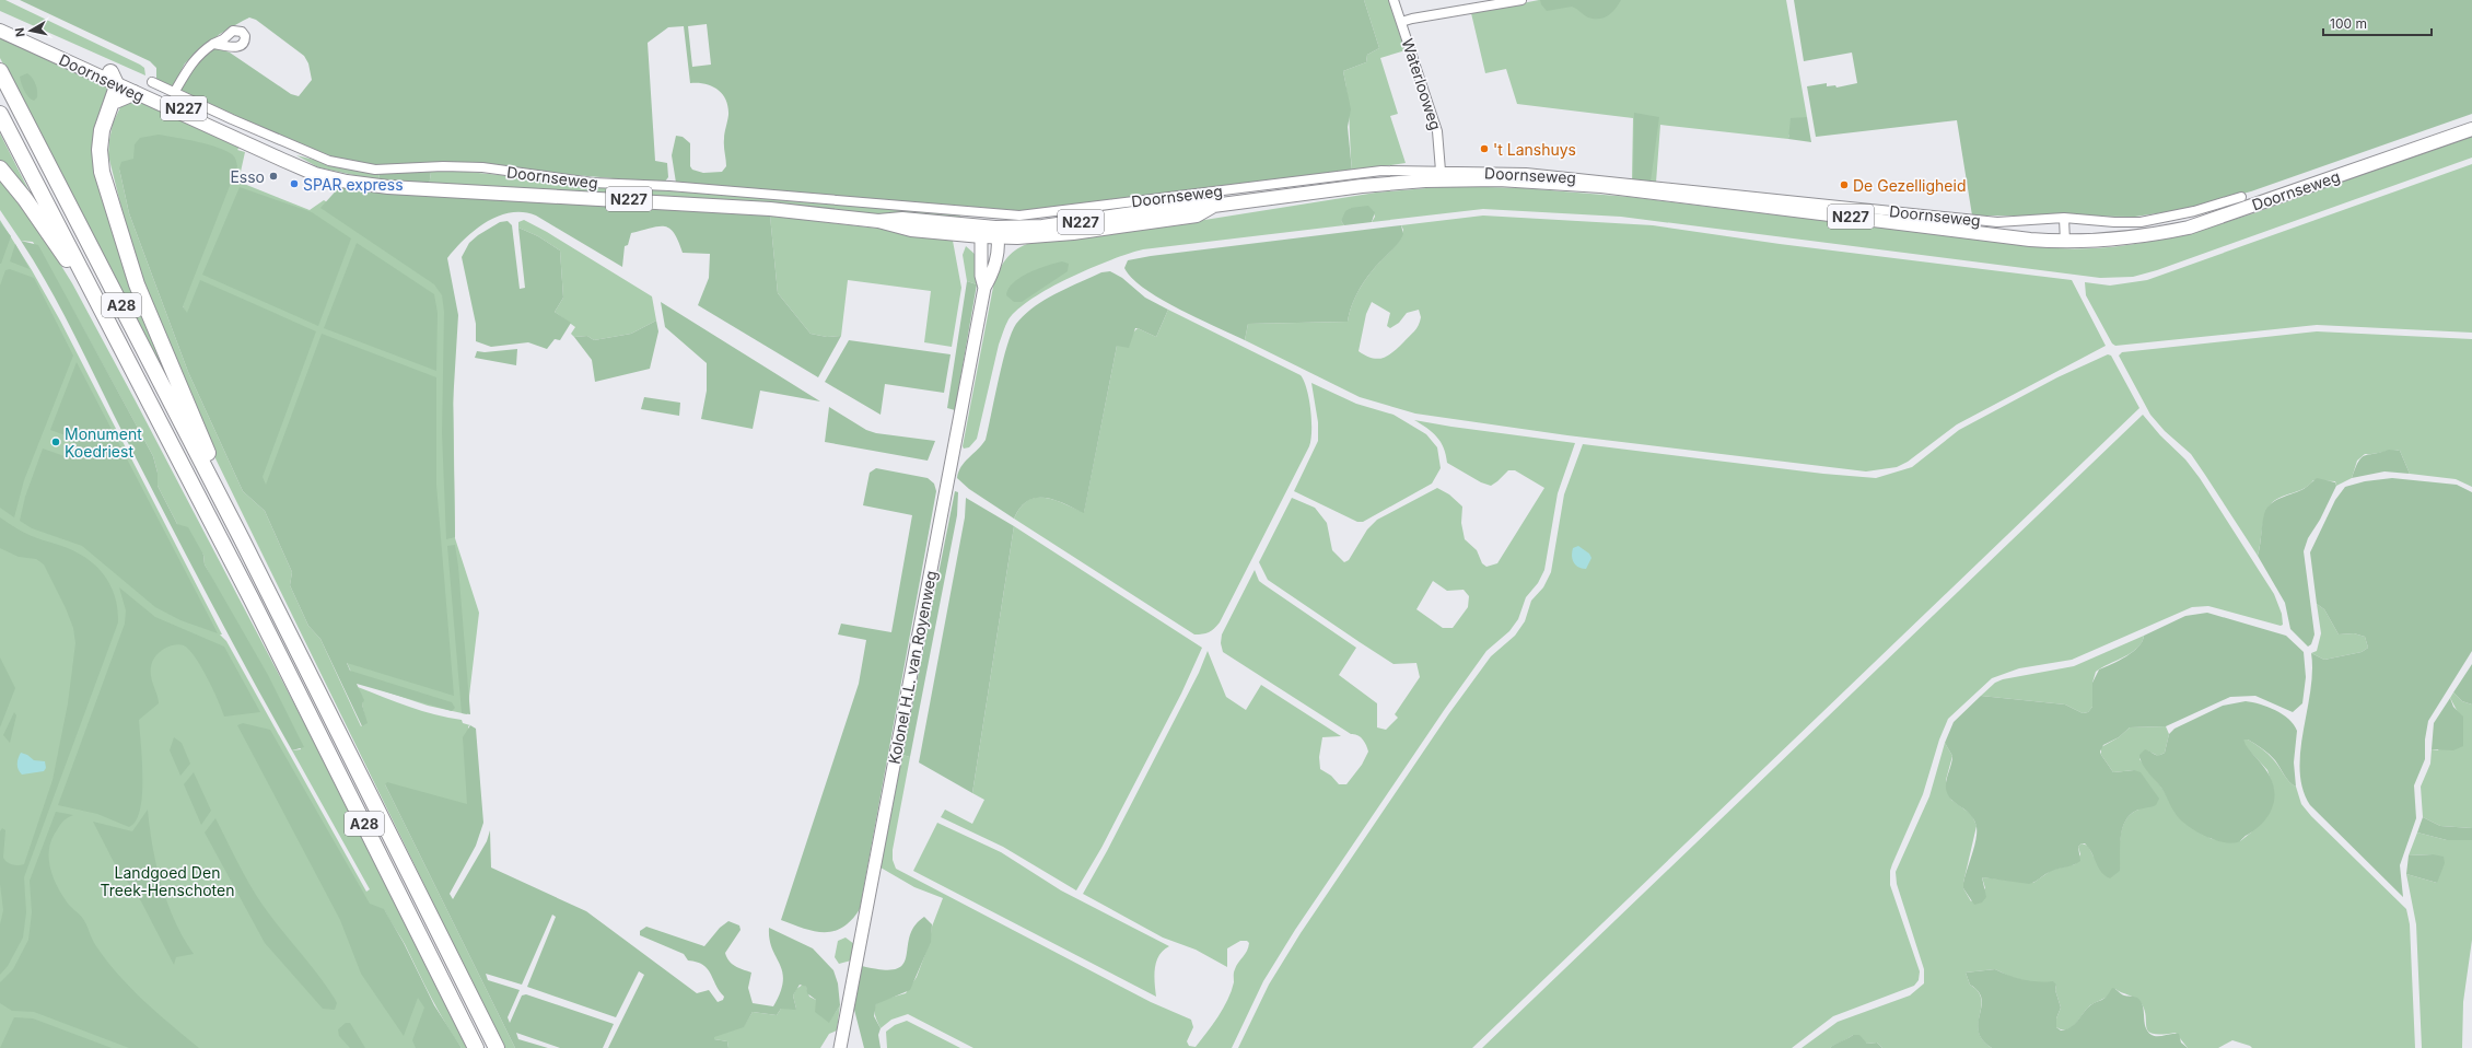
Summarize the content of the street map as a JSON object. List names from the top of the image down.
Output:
{
  "streets": {
    "highway": ["A28"],
    "main road": ["Doornseweg", "N227"],
    "street": ["Waterlooweg", "Kolonel H.L. van Royenweg"]
  },
  "crossings": [
    ["Doornseweg", "Waterlooweg"],
    ["Doornseweg", "A28"],
    ["Doornseweg", "Kolonel H.L. van Royenweg"]
  ],
  "parks": ["Landgoed Den Treek-Henschoten"],
  "places": [
    "'t Lanshuys",
    "Esso",
    "SPAR express",
    "De Gezelligheid",
    "Monument Koedriest"
  ],
  "scale_bar": "100 m",
  "north": "left"
}
